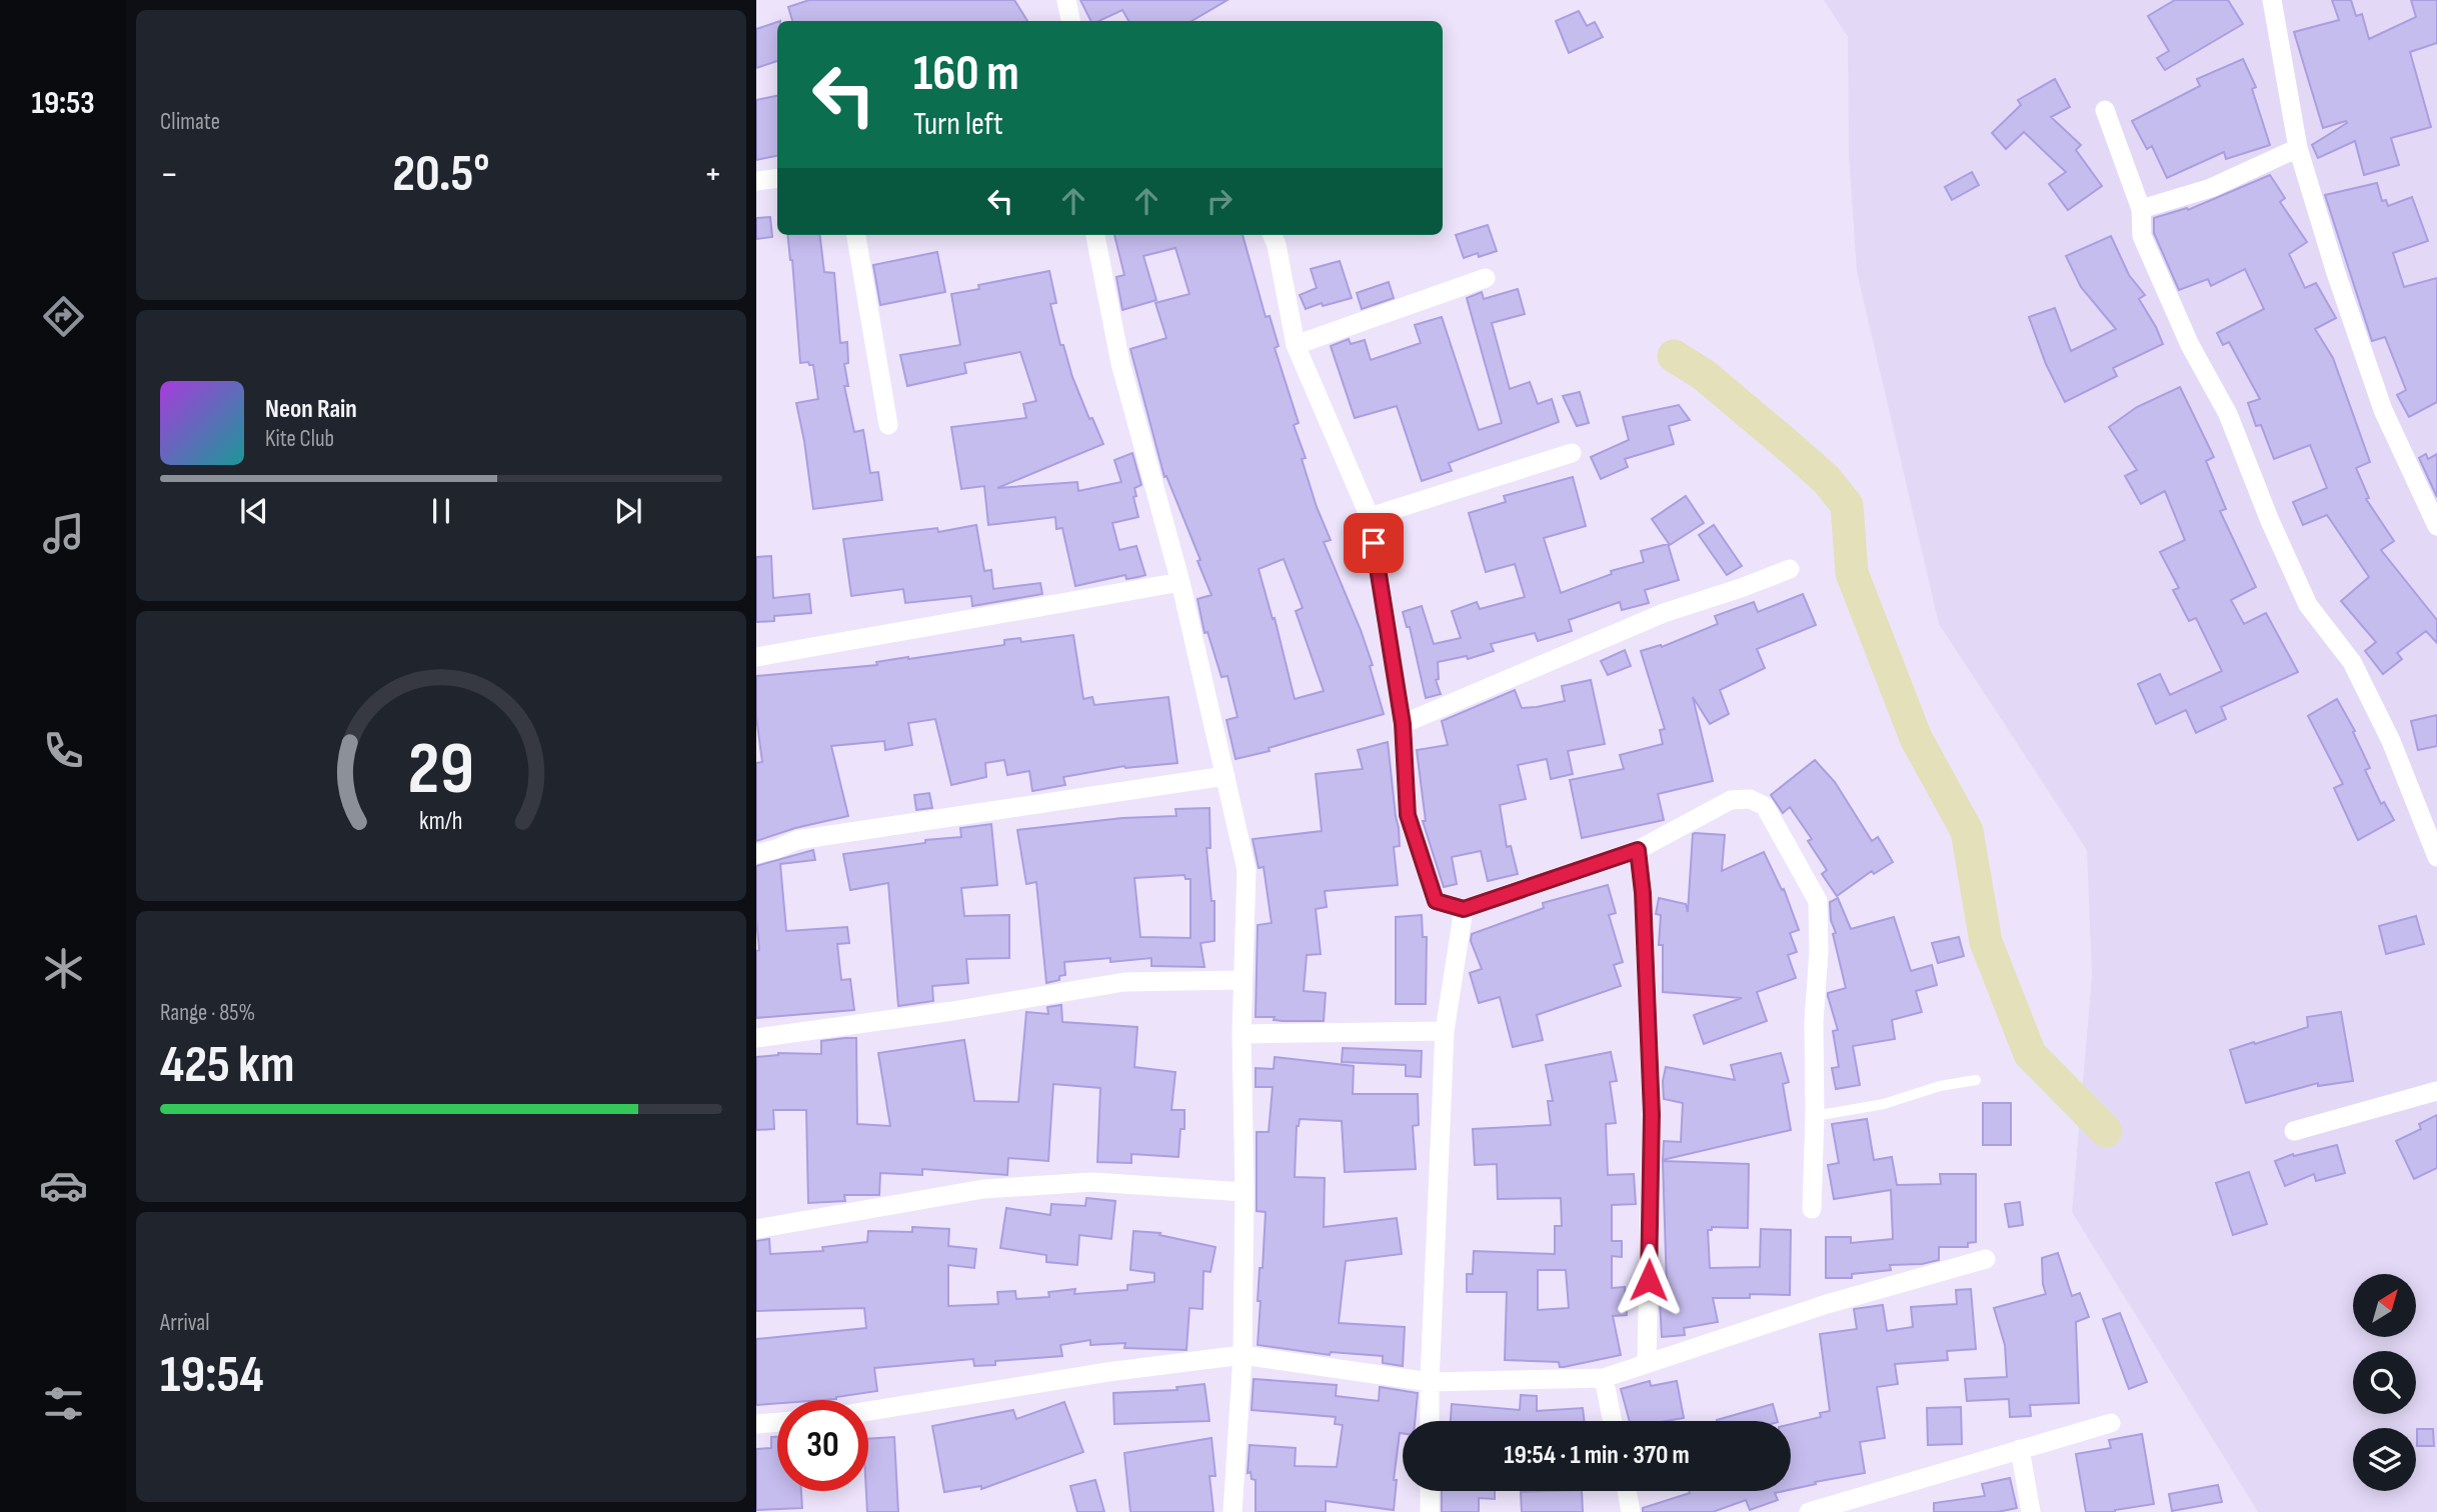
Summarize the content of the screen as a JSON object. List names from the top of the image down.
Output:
{
  "north": "top right",
  "page": {
    "tabs": "19:53",
    "tile": [
      "Climate",
      ["Range · 85%", "425 km"],
      ["Arrival", "19:54"]
    ],
    "turn": ["160 m", "Turn left"],
    "heat": ["−", "20.5°", "+"],
    "song": ["Neon Rain", "Kite Club"],
    "limit": "30",
    "trip": "19:54 · 1 min · 370 m",
    "gauge": ["29", "km/h"]
  }
}
